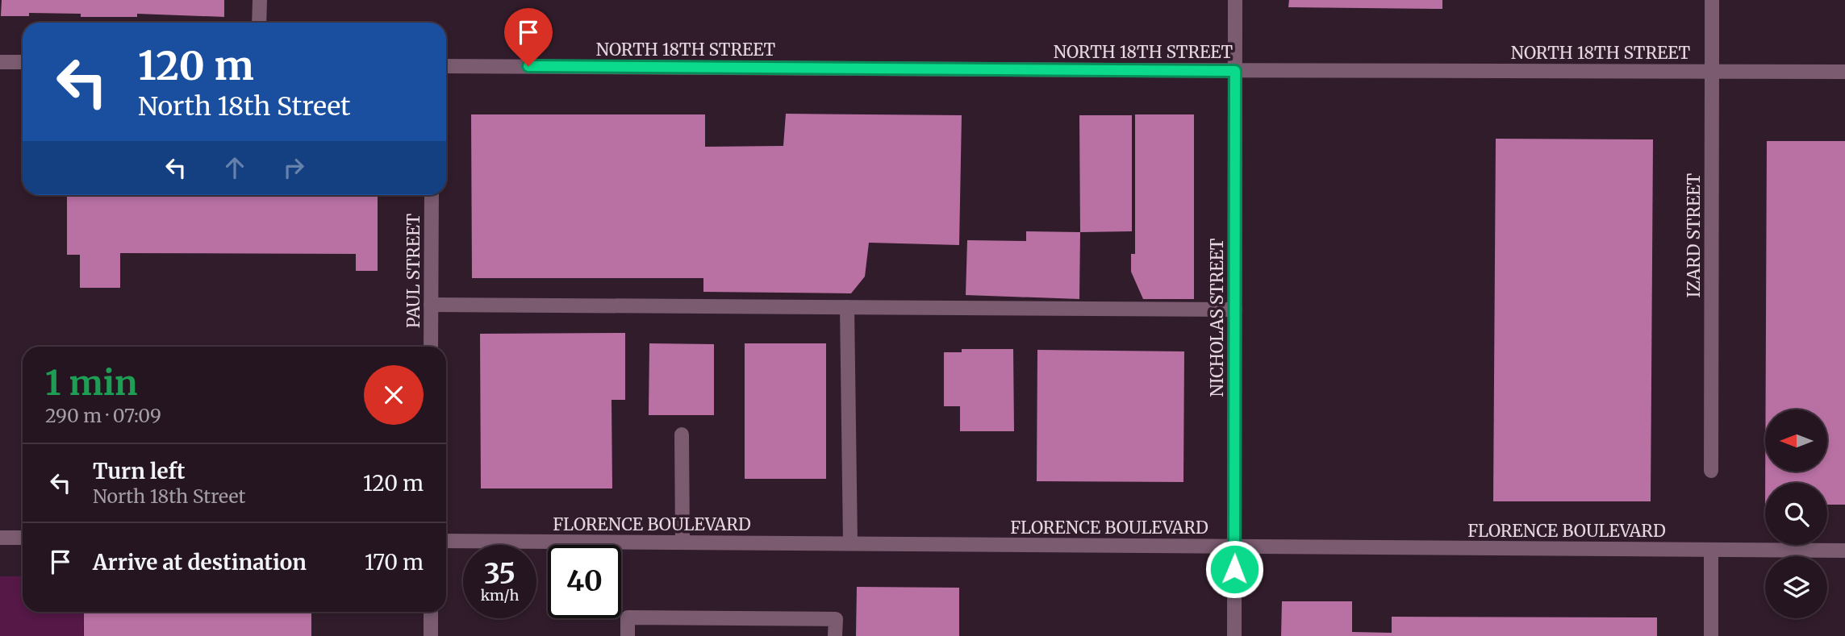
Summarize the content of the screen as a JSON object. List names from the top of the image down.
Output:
{
  "streets": {
    "street": [
      "NORTH 18TH STREET",
      "IZARD STREET",
      "PAUL STREET",
      "NICHOLAS STREET",
      "FLORENCE BOULEVARD"
    ]
  },
  "crossings": [
    ["NORTH 18TH STREET", "IZARD STREET"],
    ["NORTH 18TH STREET", "NICHOLAS STREET"],
    ["NICHOLAS STREET", "FLORENCE BOULEVARD"]
  ],
  "north": "left",
  "page": {
    "turn": ["120 m", "North 18th Street"],
    "heading": ["1 min", "290 m · 07:09"],
    "list": [
      {
        "name": "Turn left",
        "note": "North 18th Street",
        "value": "120 m"
      },
      {
        "name": "Arrive at destination",
        "value": "170 m"
      }
    ],
    "speed": "35 km/h",
    "limit": "40"
  }
}
